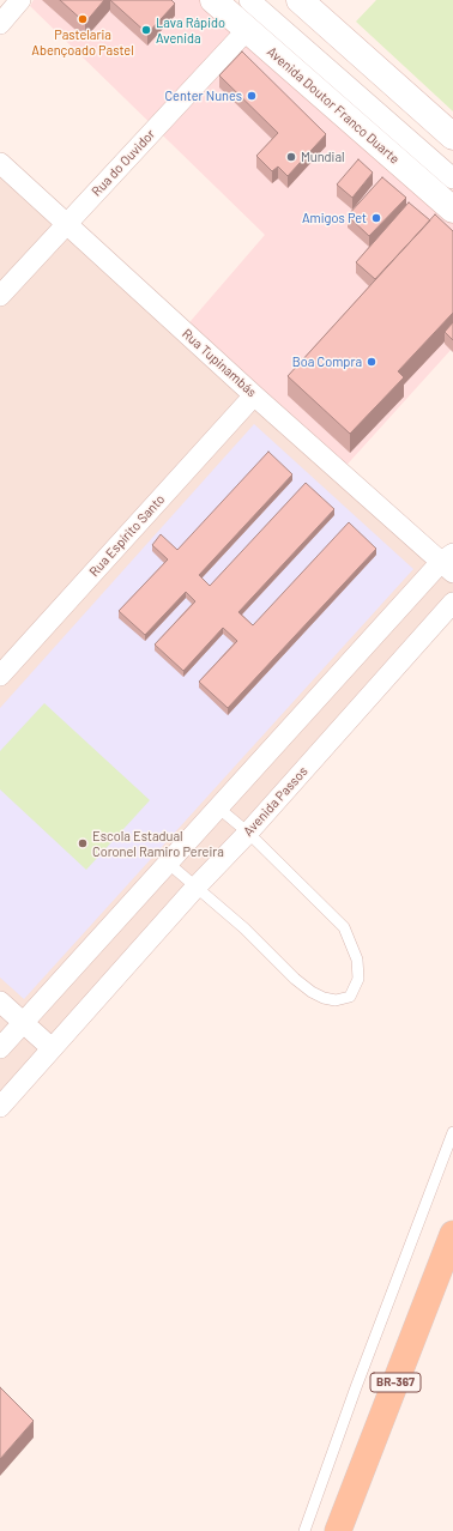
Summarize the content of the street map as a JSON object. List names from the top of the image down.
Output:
{
  "streets": {
    "main road": ["BR-367"],
    "street": [
      "Avenida Doutor Franco Duarte",
      "Rua do Ouvidor",
      "Rua Tupinambás",
      "Rua Espírito Santo",
      "Avenida Passos"
    ]
  },
  "crossings": [
    ["Avenida Doutor Franco Duarte", "Rua do Ouvidor"],
    ["Rua do Ouvidor", "Rua Tupinambás"],
    ["Rua Tupinambás", "Rua Espírito Santo"]
  ],
  "places": [
    "Pastelaria Abençoado Pastel",
    "Lava Rápido Avenida",
    "Center Nunes",
    "Mundial",
    "Amigos Pet",
    "Boa Compra",
    "Escola Estadual Coronel Ramiro Pereira"
  ]
}
